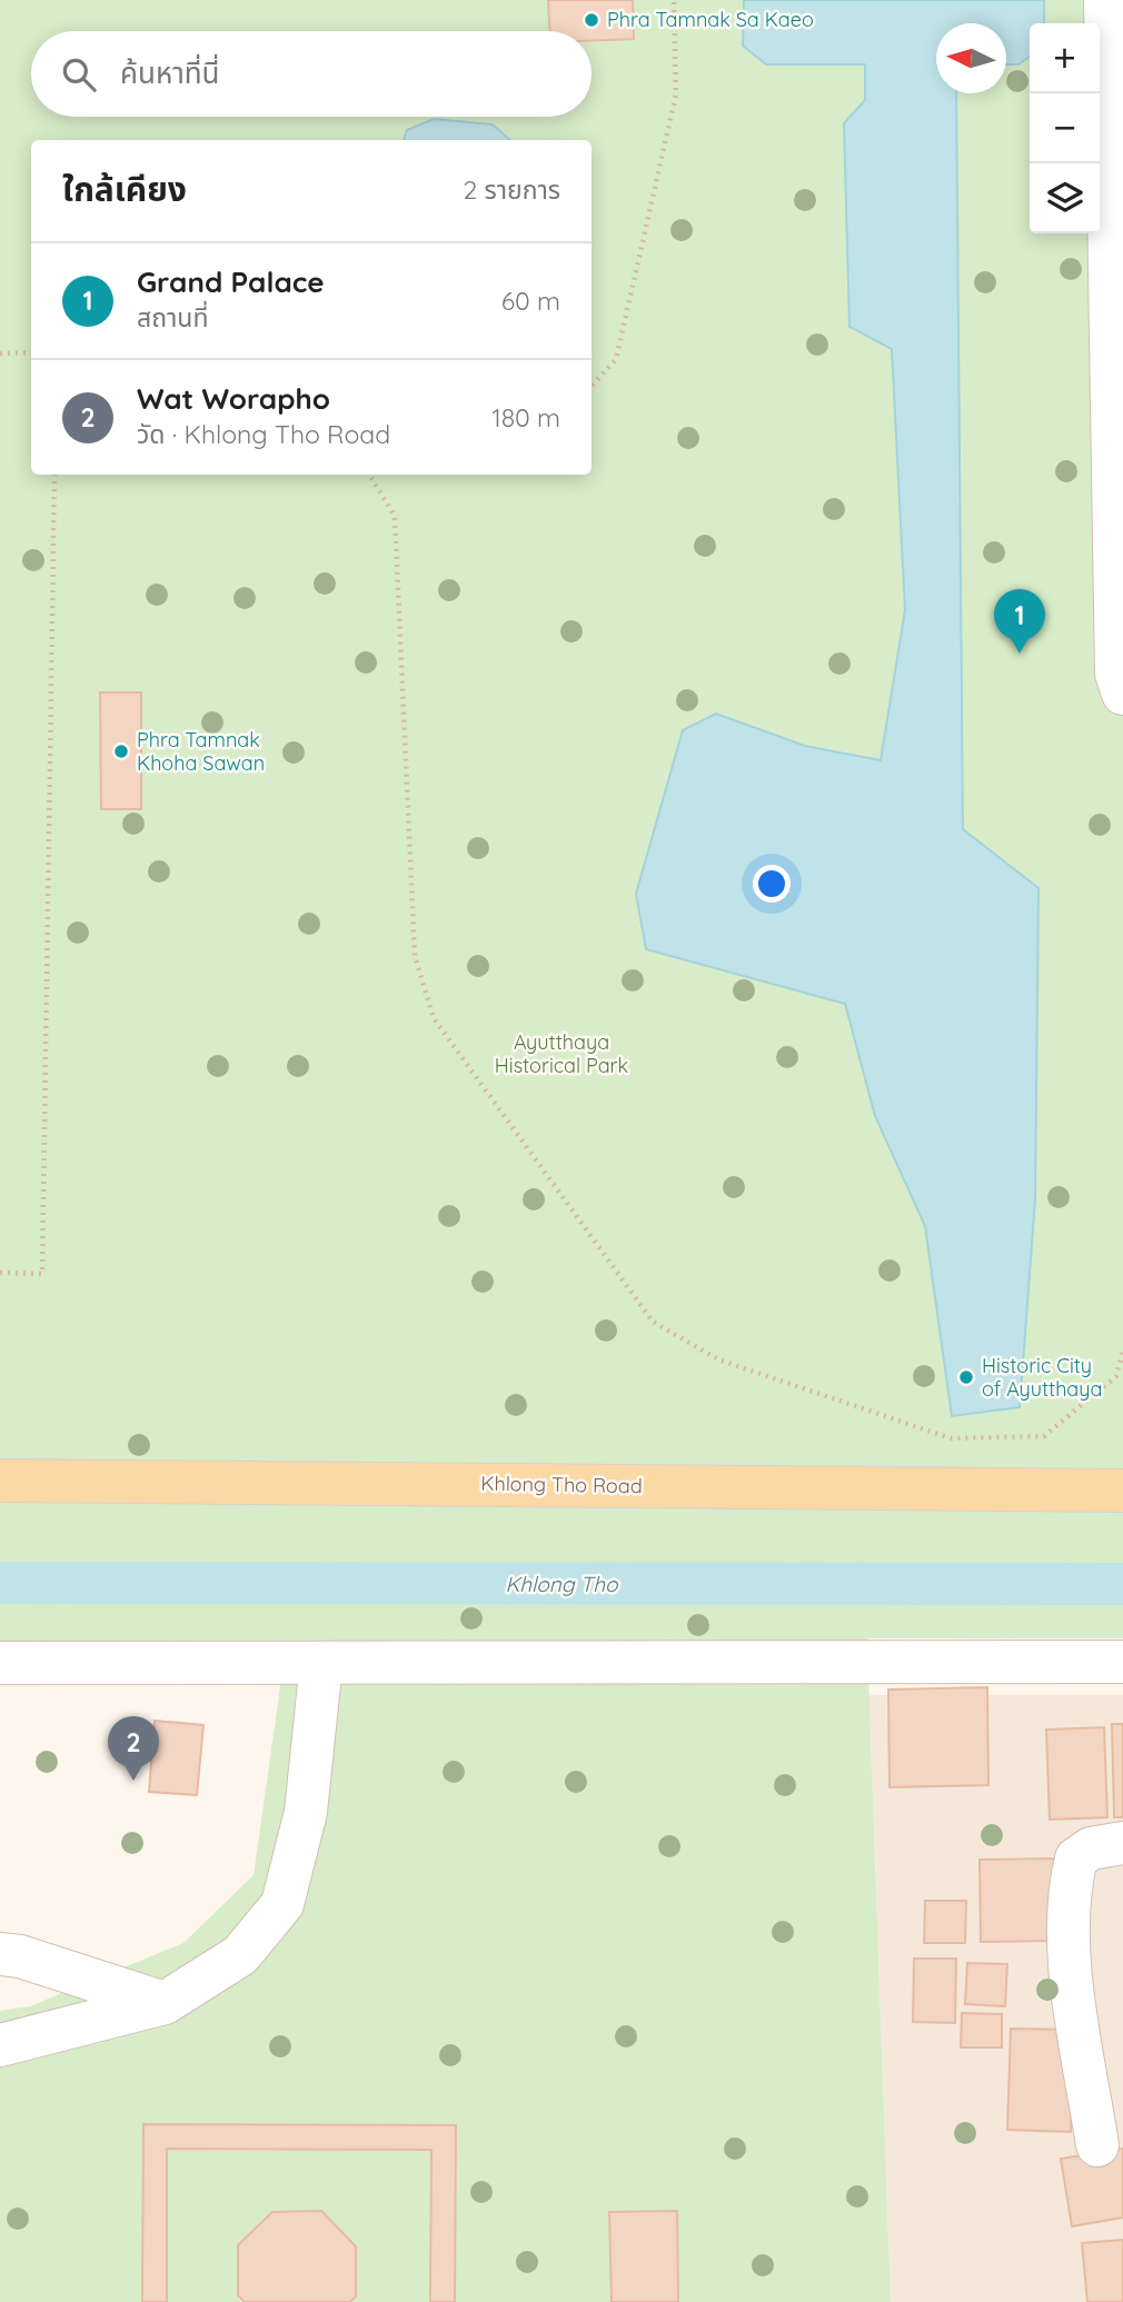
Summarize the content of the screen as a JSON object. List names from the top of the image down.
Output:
{
  "streets": {
    "main road": ["Khlong Tho Road"]
  },
  "water": ["Khlong Tho"],
  "parks": ["Ayutthaya Historical Park"],
  "places": ["Phra Tamnak Sa Kaeo", "Phra Tamnak Khoha Sawan", "Historic City of Ayutthaya"],
  "north": "left",
  "page": {
    "map_buttons": ["+", "−"],
    "search": "ค้นหาที่นี่",
    "heading": ["ใกล้เคียง", "2 รายการ"],
    "list": [
      {
        "mark": "1",
        "name": "Grand Palace",
        "note": "สถานที่",
        "value": "60 m"
      },
      {
        "mark": "2",
        "name": "Wat Worapho",
        "note": "วัด · Khlong Tho Road",
        "value": "180 m"
      }
    ],
    "pins": ["1", "2"]
  }
}
